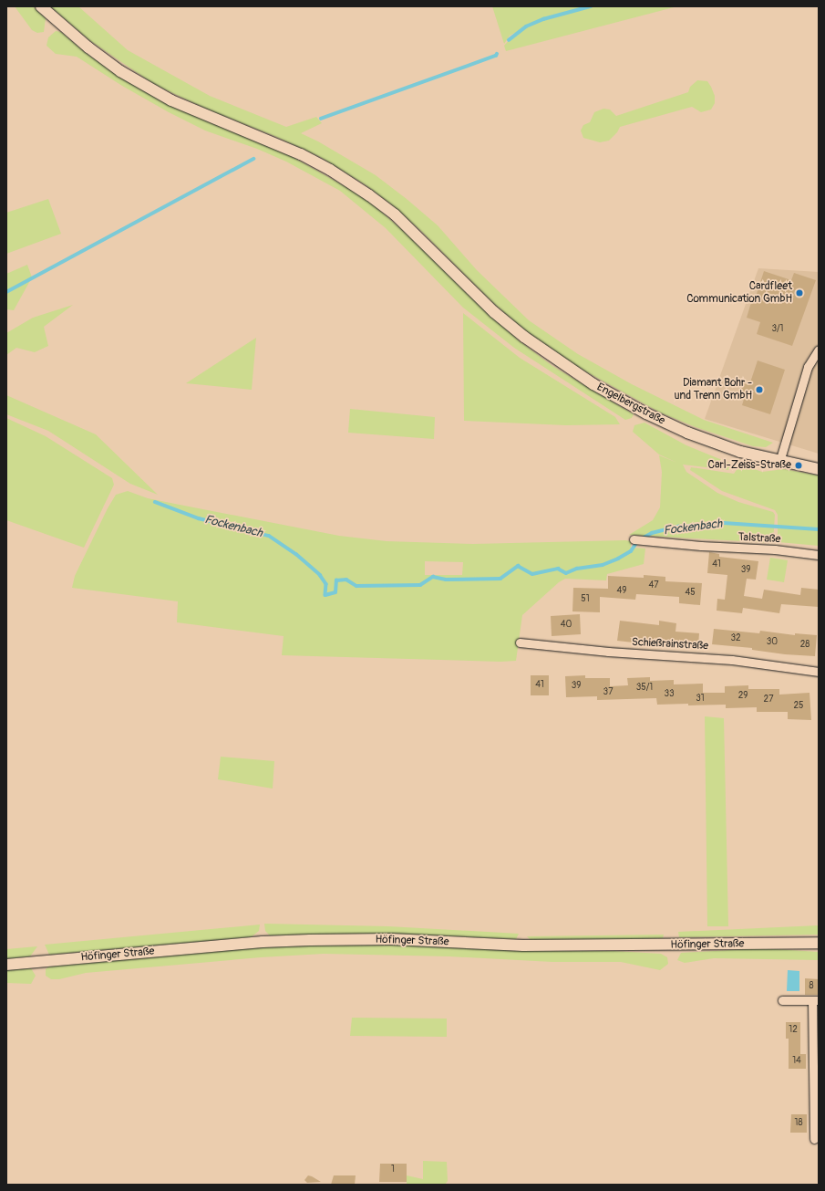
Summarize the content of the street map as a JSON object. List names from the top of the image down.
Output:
{
  "streets": {
    "street": [
      "Engelbergstraße",
      "Talstraße",
      "Schießrainstraße",
      "Höfinger Straße"
    ]
  },
  "water": ["Fockenbach"],
  "places": ["Cardfleet Communication GmbH", "Diamant Bohr - und Trenn GmbH", "Carl-Zeiss-Straße"],
  "house_numbers": [
    "3/1",
    "41",
    "39",
    "47",
    "49",
    "45",
    "51",
    "40",
    "32",
    "30",
    "28",
    "41",
    "39",
    "35/1",
    "37",
    "33",
    "29",
    "31",
    "27",
    "25",
    "8",
    "12",
    "14",
    "18",
    "1"
  ]
}
